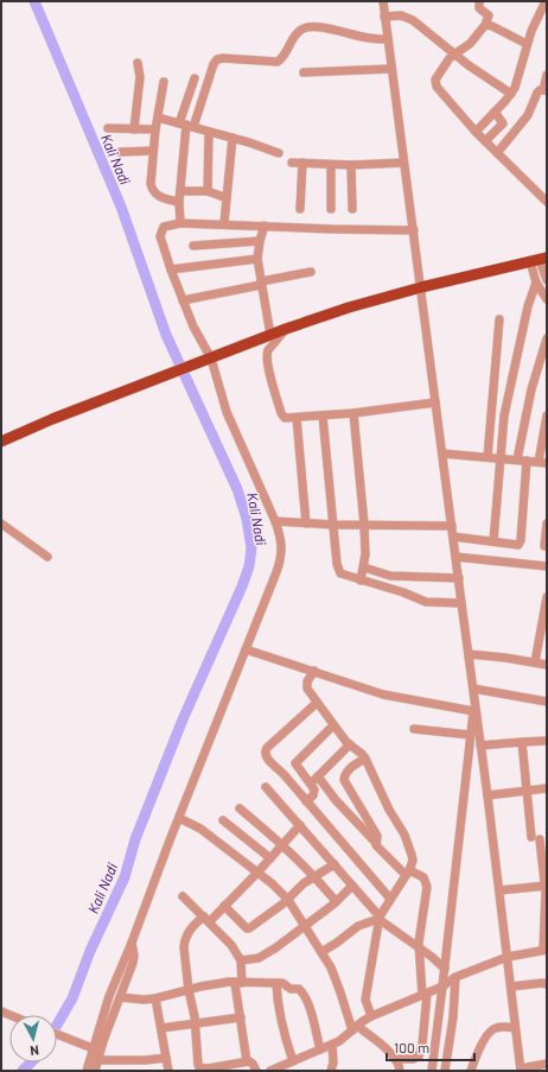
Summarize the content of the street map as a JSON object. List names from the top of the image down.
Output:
{
  "water": ["Kali Nadi"],
  "scale_bar": "100 m",
  "north": "bottom"
}
